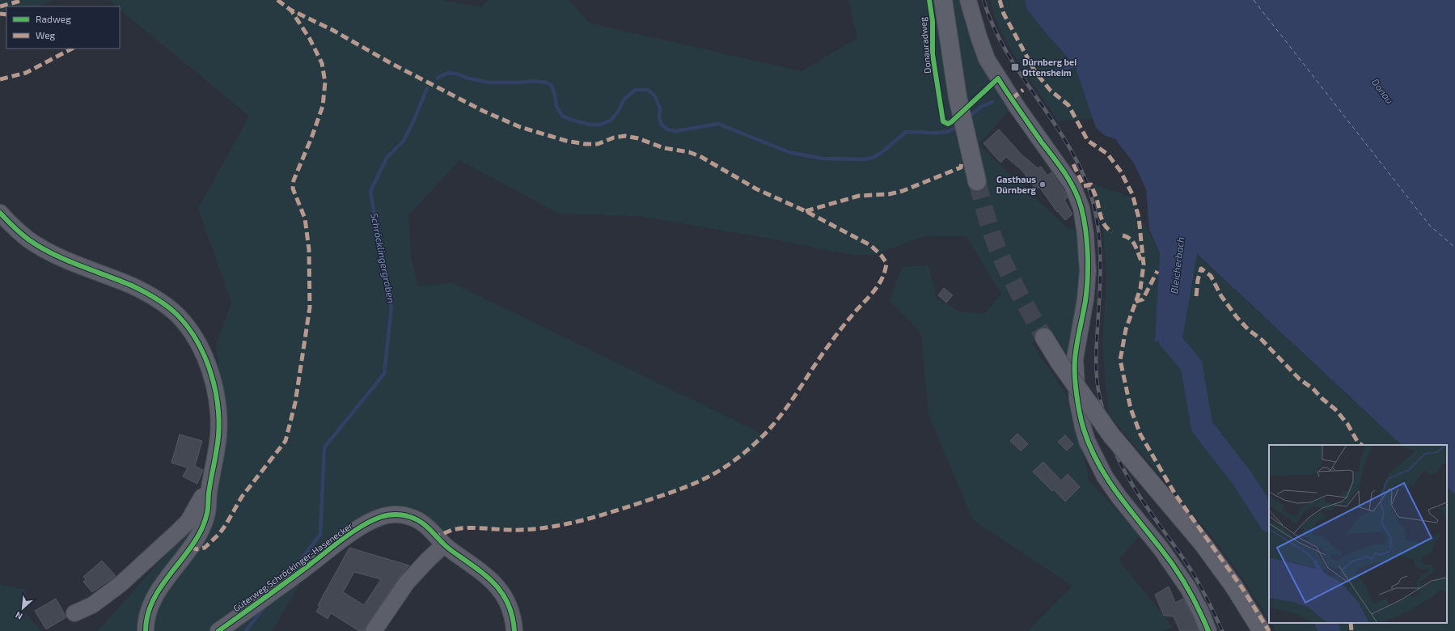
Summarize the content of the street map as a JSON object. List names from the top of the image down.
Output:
{
  "streets": {
    "street": ["Güterweg Schröckinger-Hasenecker"],
    "cycle path": ["Donauradweg"]
  },
  "water": ["Donau", "Schröcklingergraben", "Bleicherbach"],
  "places": {
    "transit": ["Dürnberg bei Ottensheim"],
    "other": ["Gasthaus Dürnberg"]
  },
  "legend": ["Radweg", "Weg"],
  "north": "bottom left"
}
